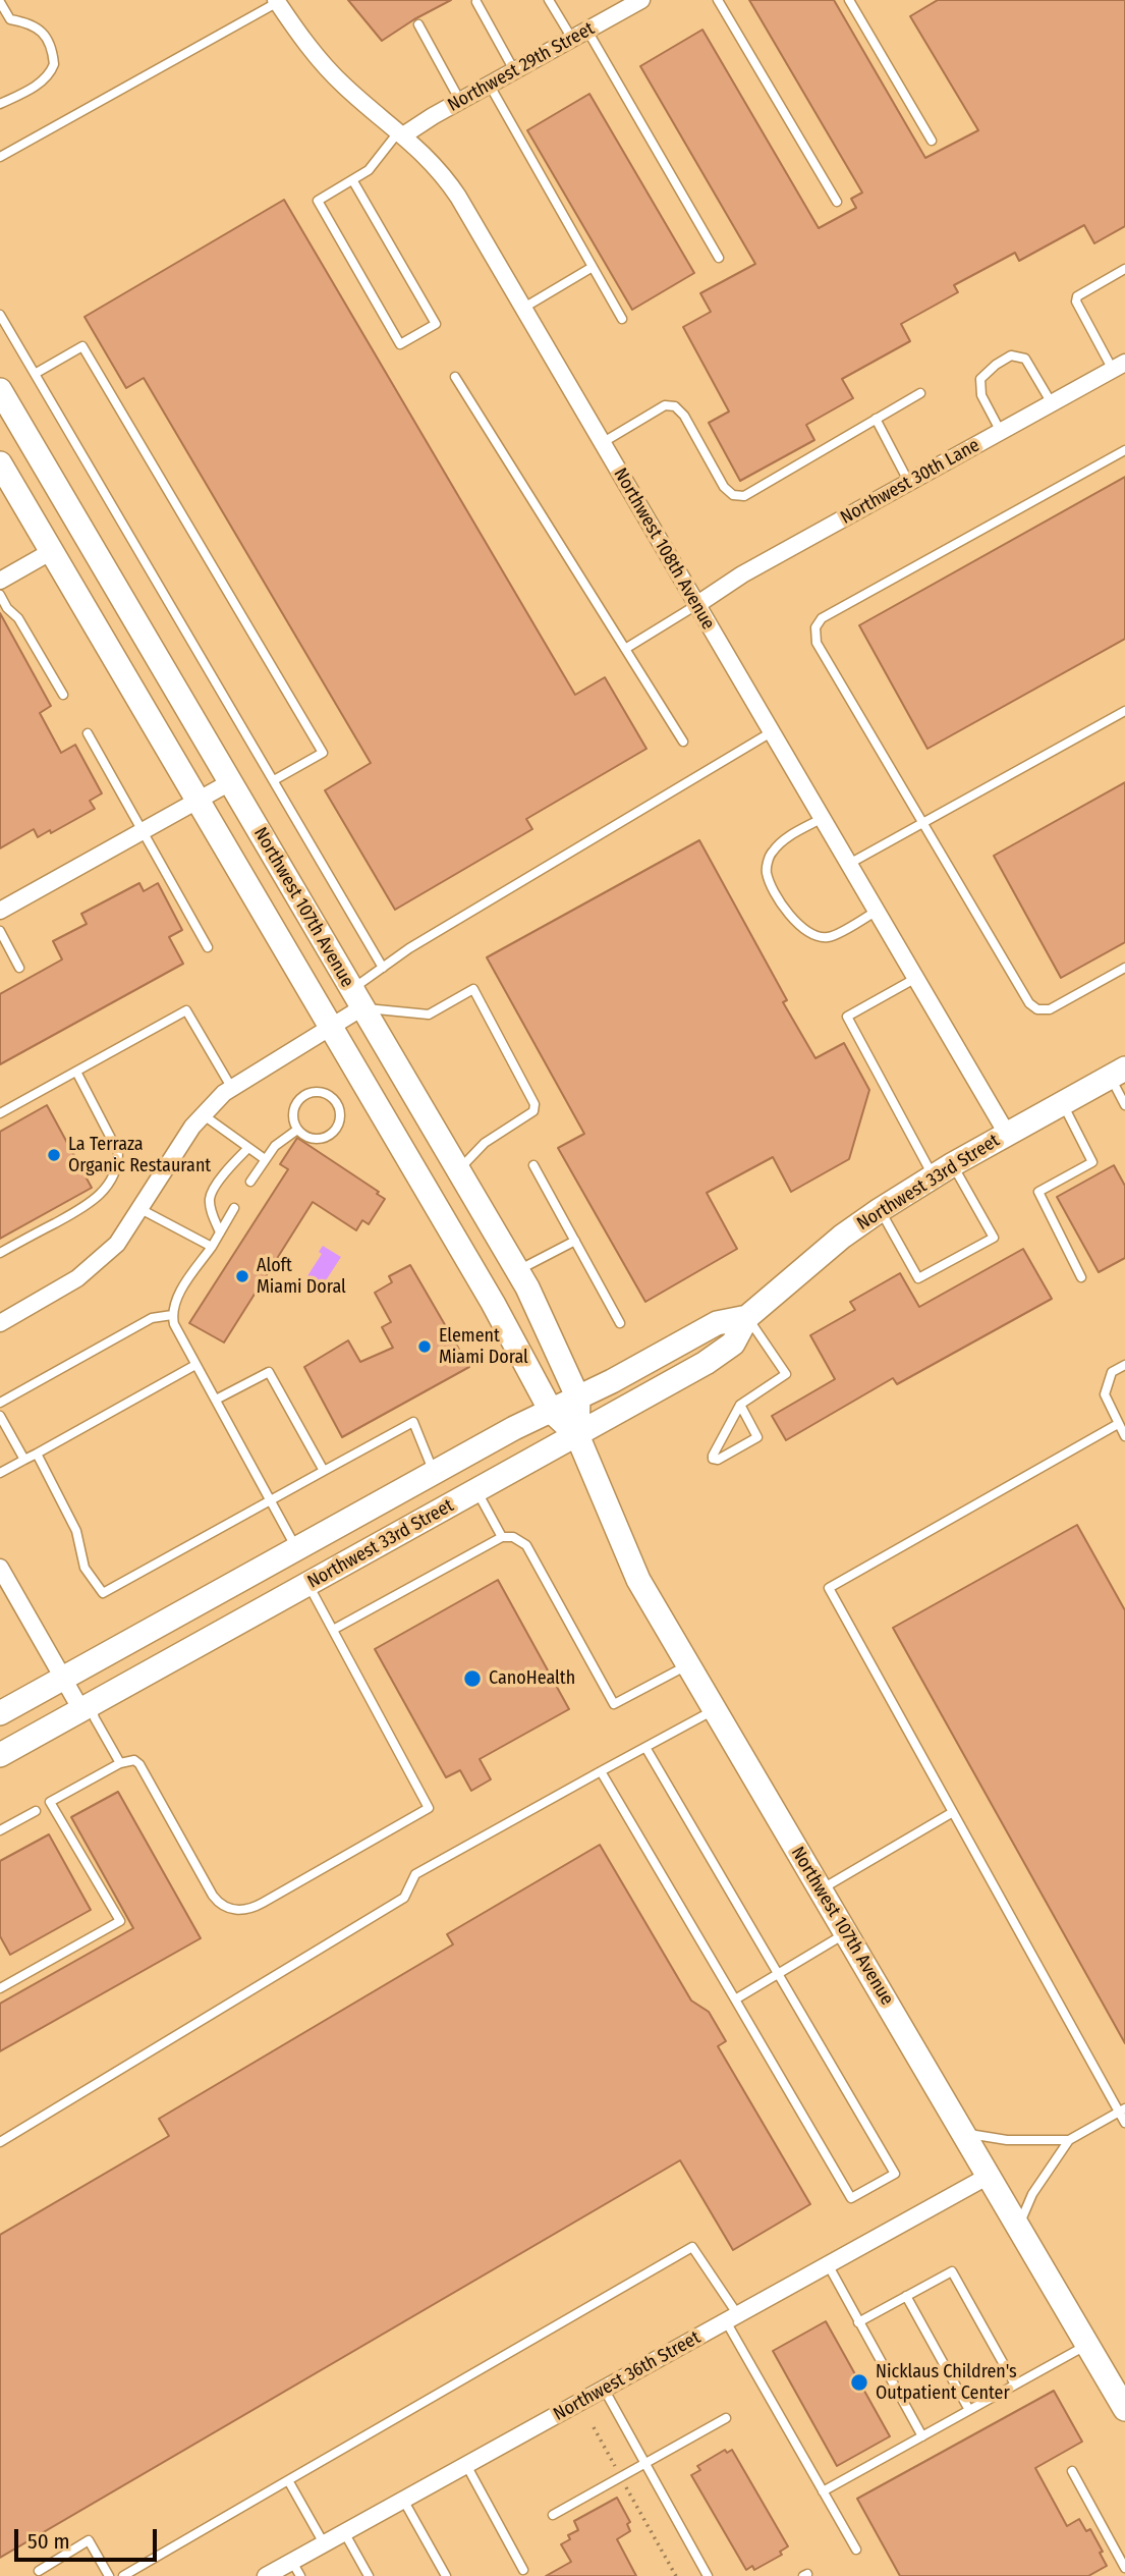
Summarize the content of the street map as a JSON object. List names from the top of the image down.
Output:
{
  "streets": {
    "main road": ["Northwest 107th Avenue", "Northwest 33rd Street"],
    "street": [
      "Northwest 29th Street",
      "Northwest 30th Lane",
      "Northwest 108th Avenue",
      "Northwest 36th Street"
    ]
  },
  "crossings": [
    ["Northwest 29th Street", "Northwest 108th Avenue"],
    ["Northwest 30th Lane", "Northwest 108th Avenue"],
    ["Northwest 108th Avenue", "Northwest 33rd Street"],
    ["Northwest 107th Avenue", "Northwest 33rd Street"],
    ["Northwest 107th Avenue", "Northwest 36th Street"]
  ],
  "places": [
    "La Terraza Organic Restaurant",
    "Aloft Miami Doral",
    "Element Miami Doral",
    "CanoHealth",
    "Nicklaus Children's Outpatient Center"
  ],
  "scale_bar": "50 m"
}
